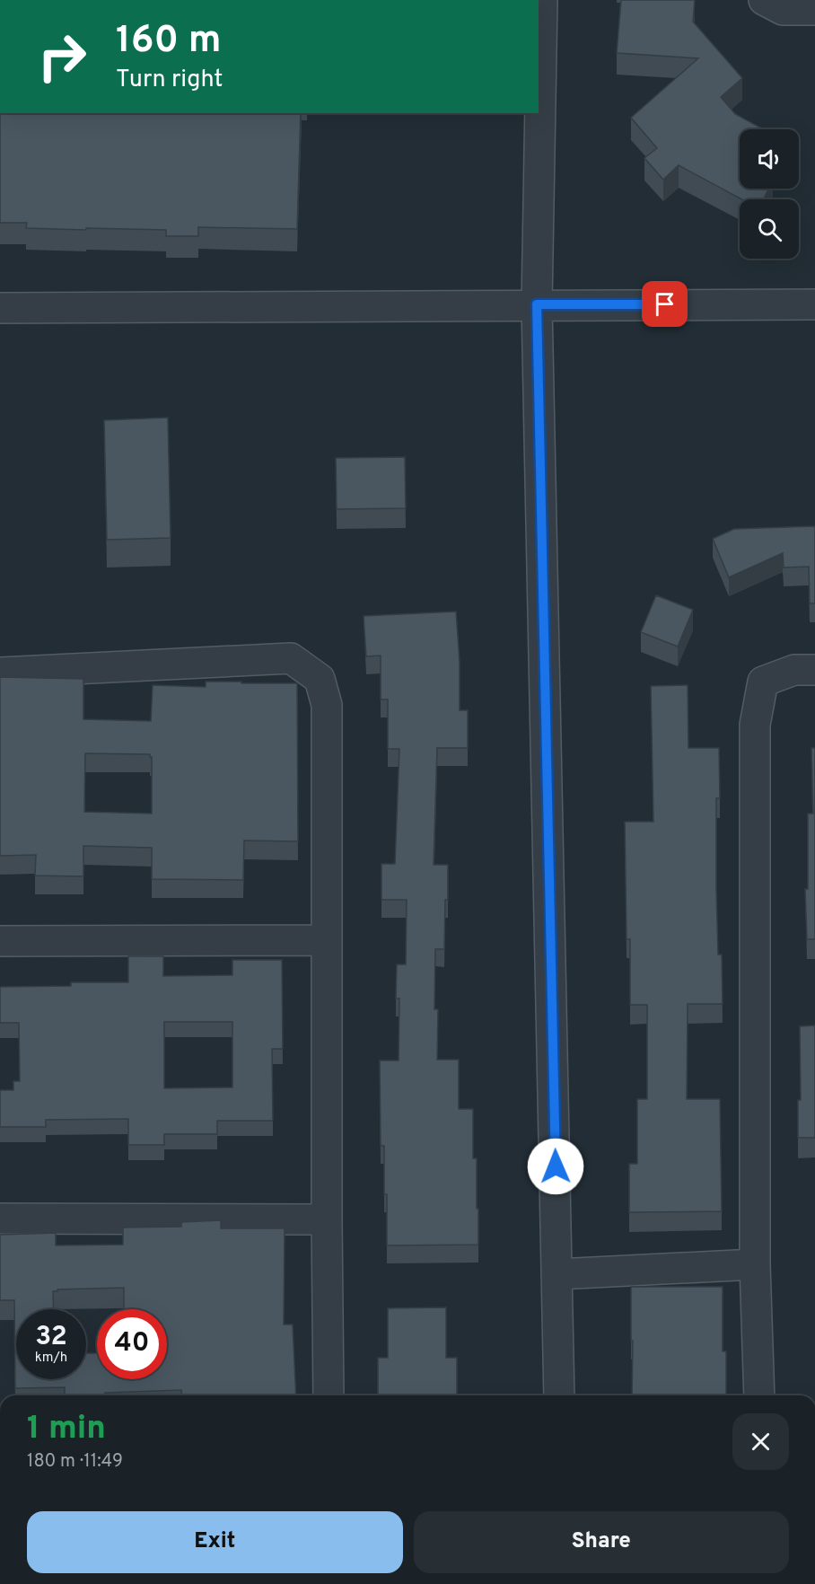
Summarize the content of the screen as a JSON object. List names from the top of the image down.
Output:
{
  "page": {
    "turn": ["160 m", "Turn right"],
    "speed": "32 km/h",
    "limit": "40",
    "heading": ["1 min", "180 m · 11:49"],
    "buttons": ["Exit", "Share"]
  }
}
